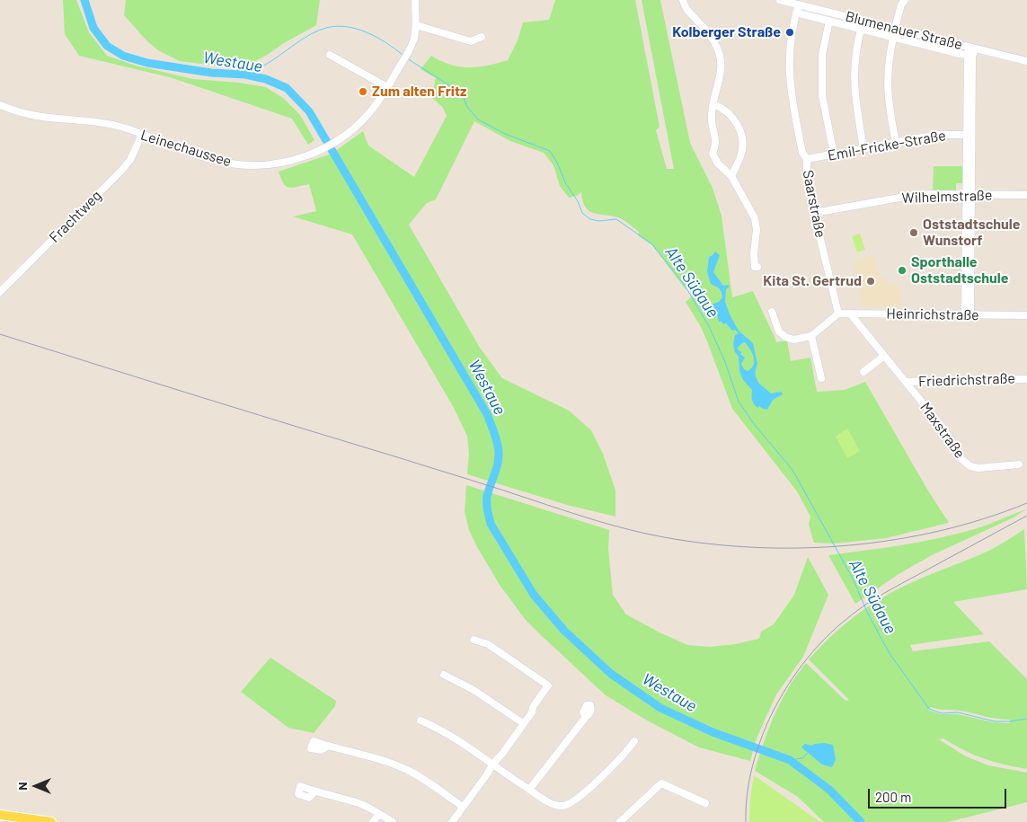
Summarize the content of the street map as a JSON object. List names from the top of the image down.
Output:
{
  "streets": {
    "street": [
      "Blumenauer Straße",
      "Emil-Fricke-Straße",
      "Leinechaussee",
      "Wilhelmstraße",
      "Saarstraße",
      "Frachtweg",
      "Heinrichstraße",
      "Friedrichstraße",
      "Maxstraße"
    ]
  },
  "crossings": [
    ["Blumenauer Straße", "Saarstraße"],
    ["Emil-Fricke-Straße", "Saarstraße"],
    ["Leinechaussee", "Frachtweg"],
    ["Wilhelmstraße", "Saarstraße"],
    ["Saarstraße", "Heinrichstraße"],
    ["Heinrichstraße", "Maxstraße"],
    ["Friedrichstraße", "Maxstraße"]
  ],
  "water": ["Westaue", "Alte Südaue"],
  "places": [
    "Kolberger Straße",
    "Zum alten Fritz",
    "Oststadtschule Wunstorf",
    "Sporthalle Oststadtschule",
    "Kita St. Gertrud"
  ],
  "scale_bar": "200 m",
  "north": "left"
}
